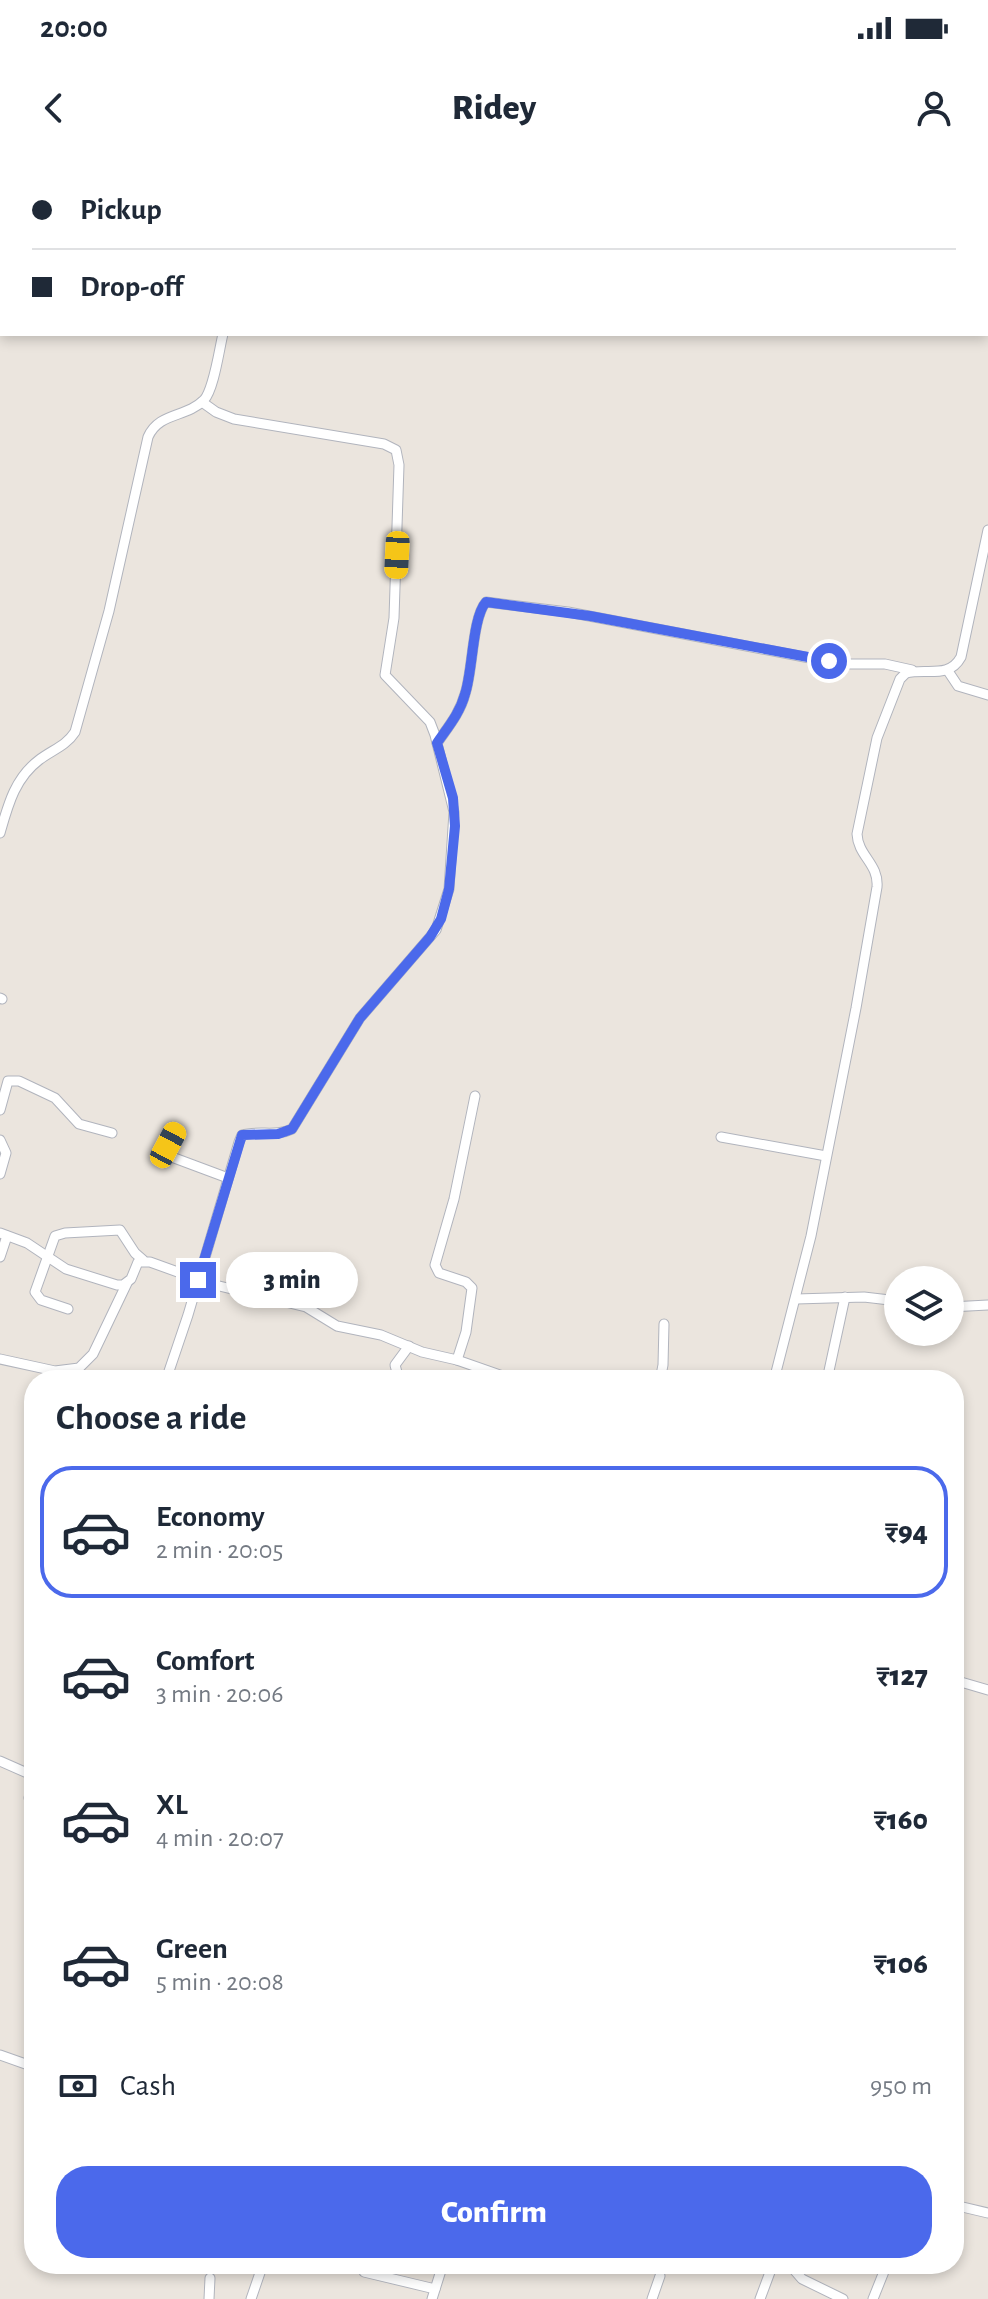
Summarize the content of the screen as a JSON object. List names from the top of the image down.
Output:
{
  "page": {
    "status": "20:00",
    "header": "Ridey",
    "banner": ["Pickup", "Drop-off"],
    "bubble": "3 min",
    "heading": "Choose a ride",
    "list": [
      {
        "name": "Economy",
        "note": "2 min · 20:05",
        "value": "₹94"
      },
      {
        "name": "Comfort",
        "note": "3 min · 20:06",
        "value": "₹127"
      },
      {
        "name": "XL",
        "note": "4 min · 20:07",
        "value": "₹160"
      },
      {
        "name": "Green",
        "note": "5 min · 20:08",
        "value": "₹106"
      }
    ],
    "pay": ["Cash", "950 m"],
    "buttons": "Confirm"
  }
}
